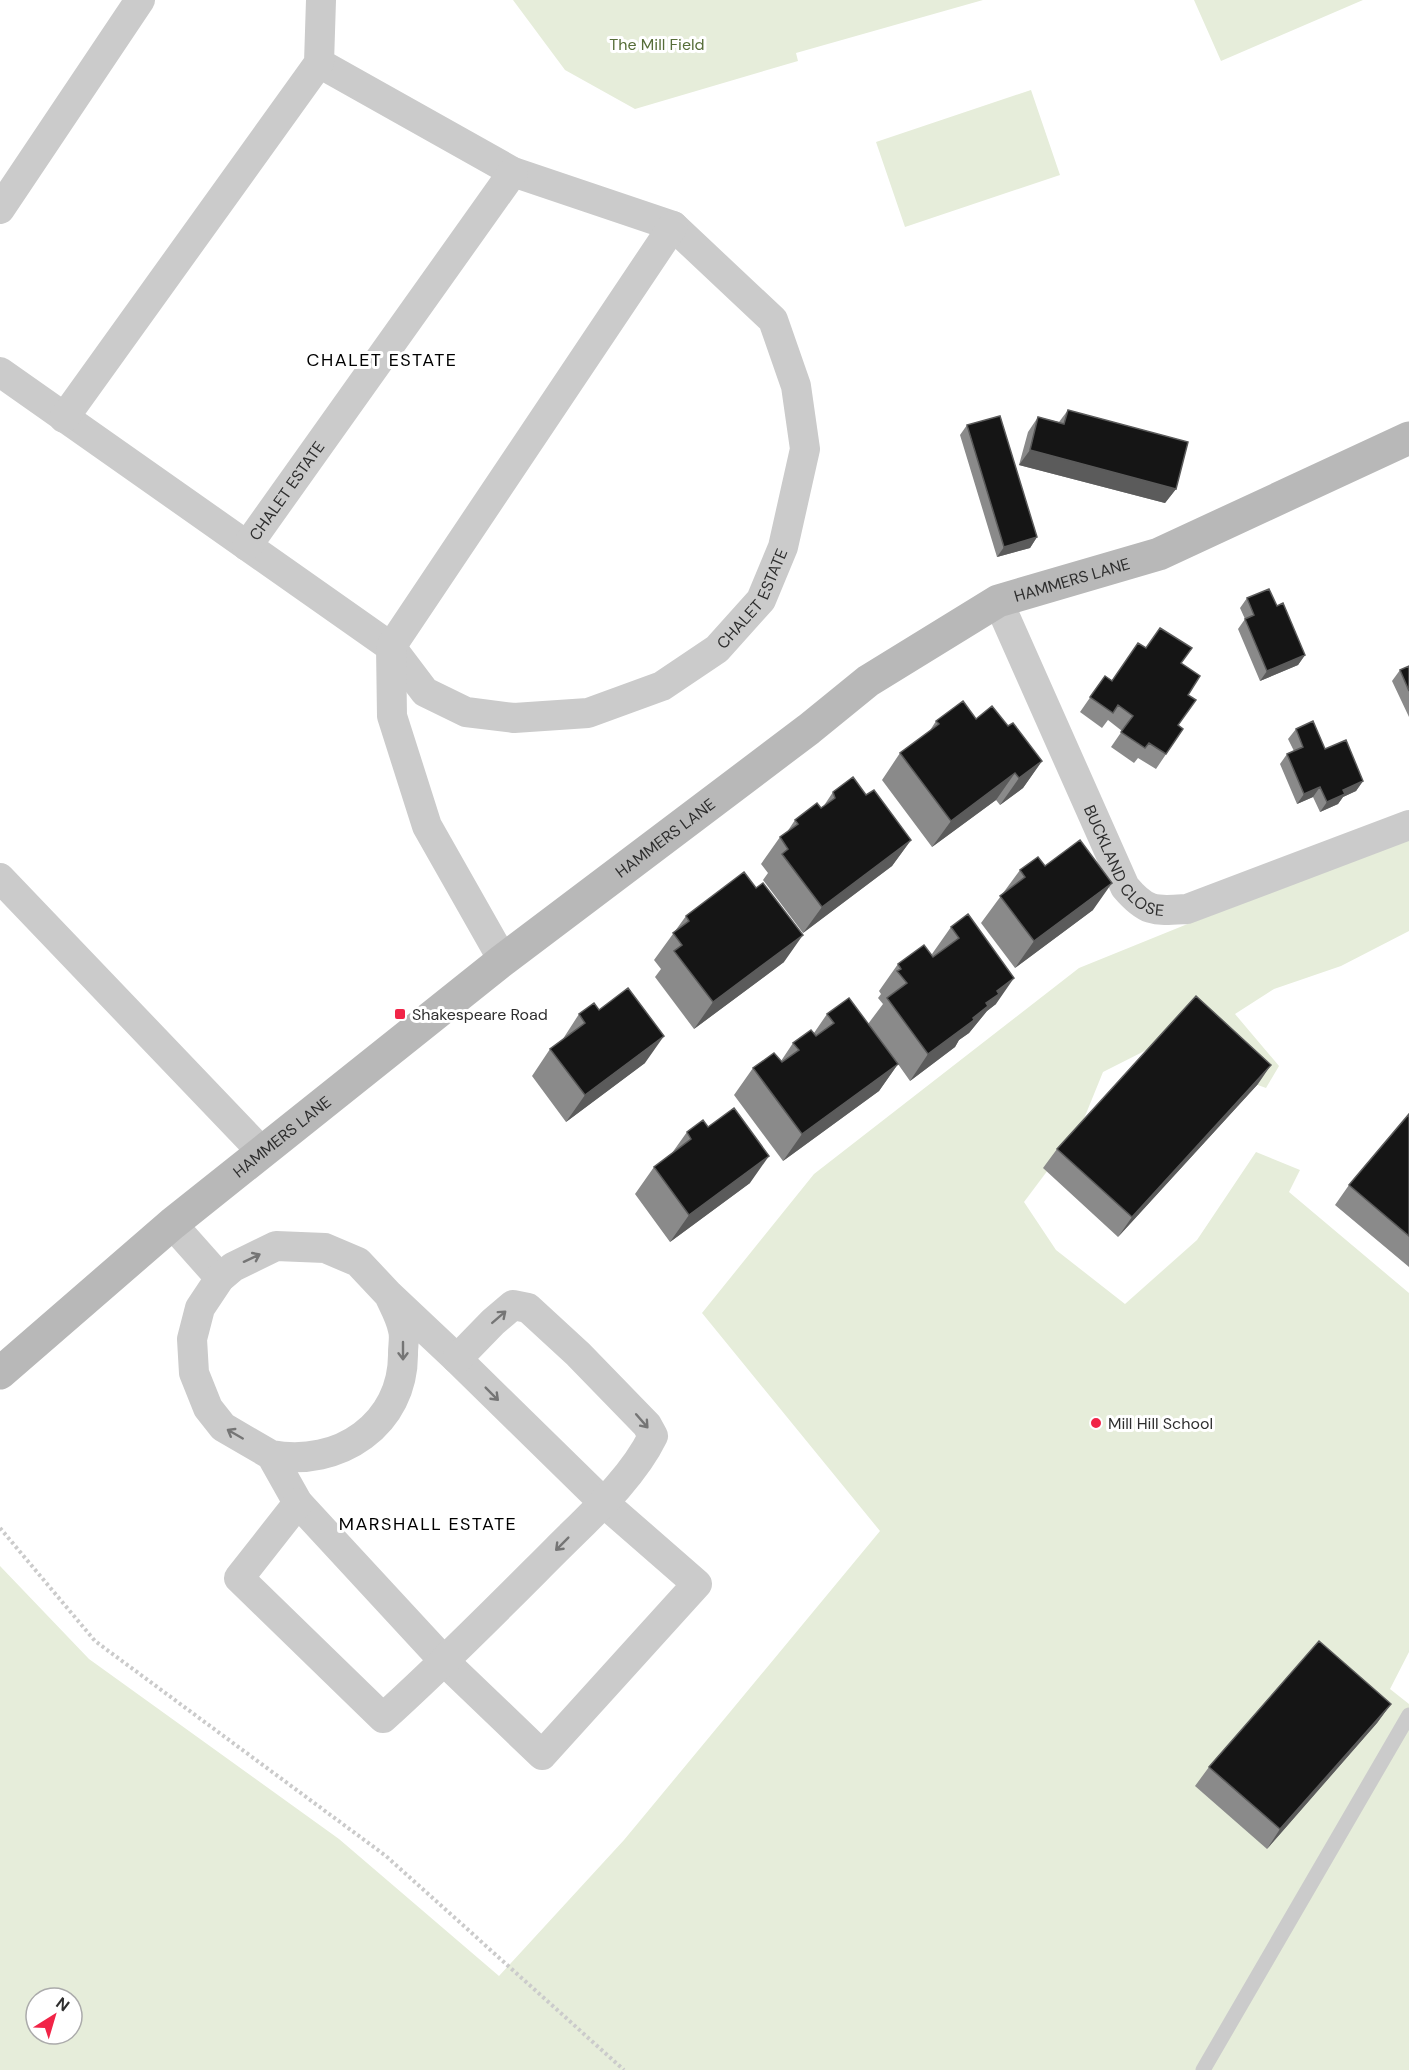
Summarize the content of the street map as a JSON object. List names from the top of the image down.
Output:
{
  "streets": {
    "main road": ["HAMMERS LANE"],
    "street": ["CHALET ESTATE", "BUCKLAND CLOSE"]
  },
  "crossings": [
    ["HAMMERS LANE", "BUCKLAND CLOSE"]
  ],
  "districts": ["CHALET ESTATE", "MARSHALL ESTATE"],
  "parks": ["The Mill Field"],
  "places": {
    "transit": ["Shakespeare Road"],
    "other": ["Mill Hill School"]
  },
  "north": "top right"
}
